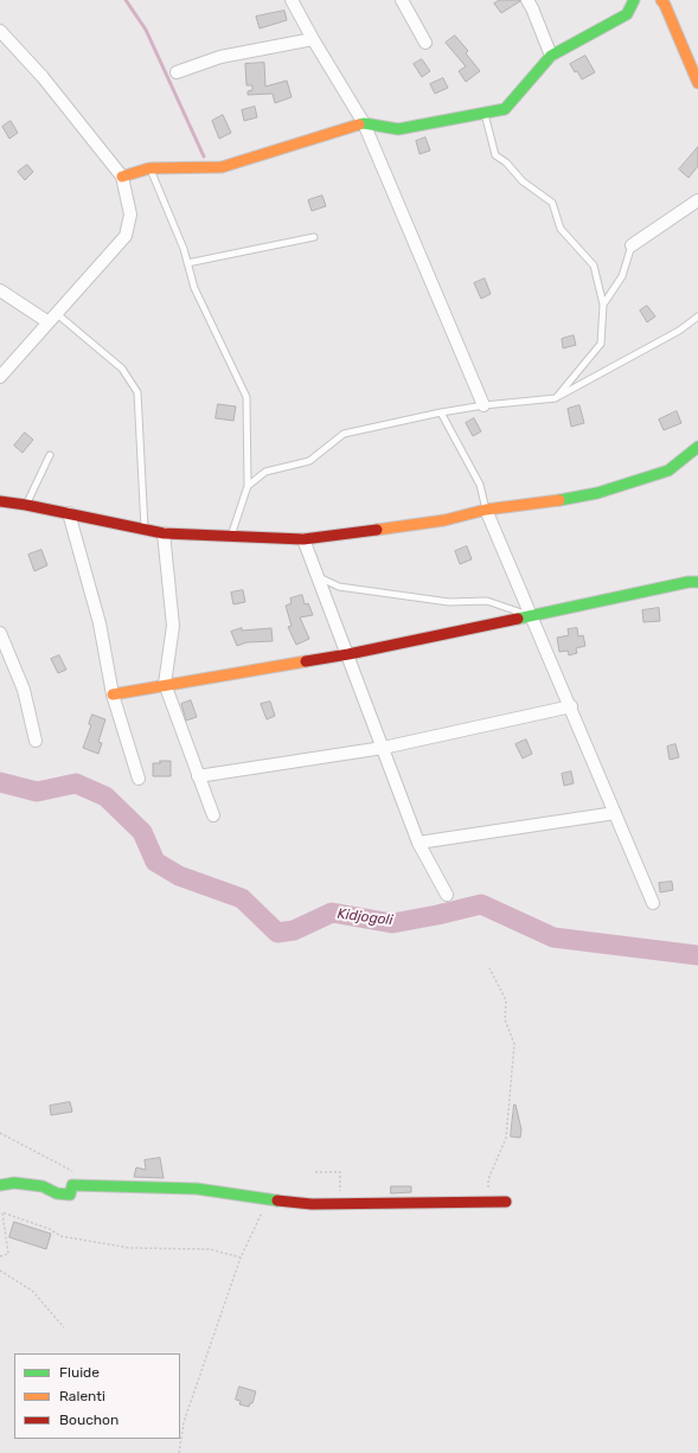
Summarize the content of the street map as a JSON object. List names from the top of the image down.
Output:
{
  "water": ["Kidjogoli"],
  "legend": ["Fluide", "Ralenti", "Bouchon"]
}
